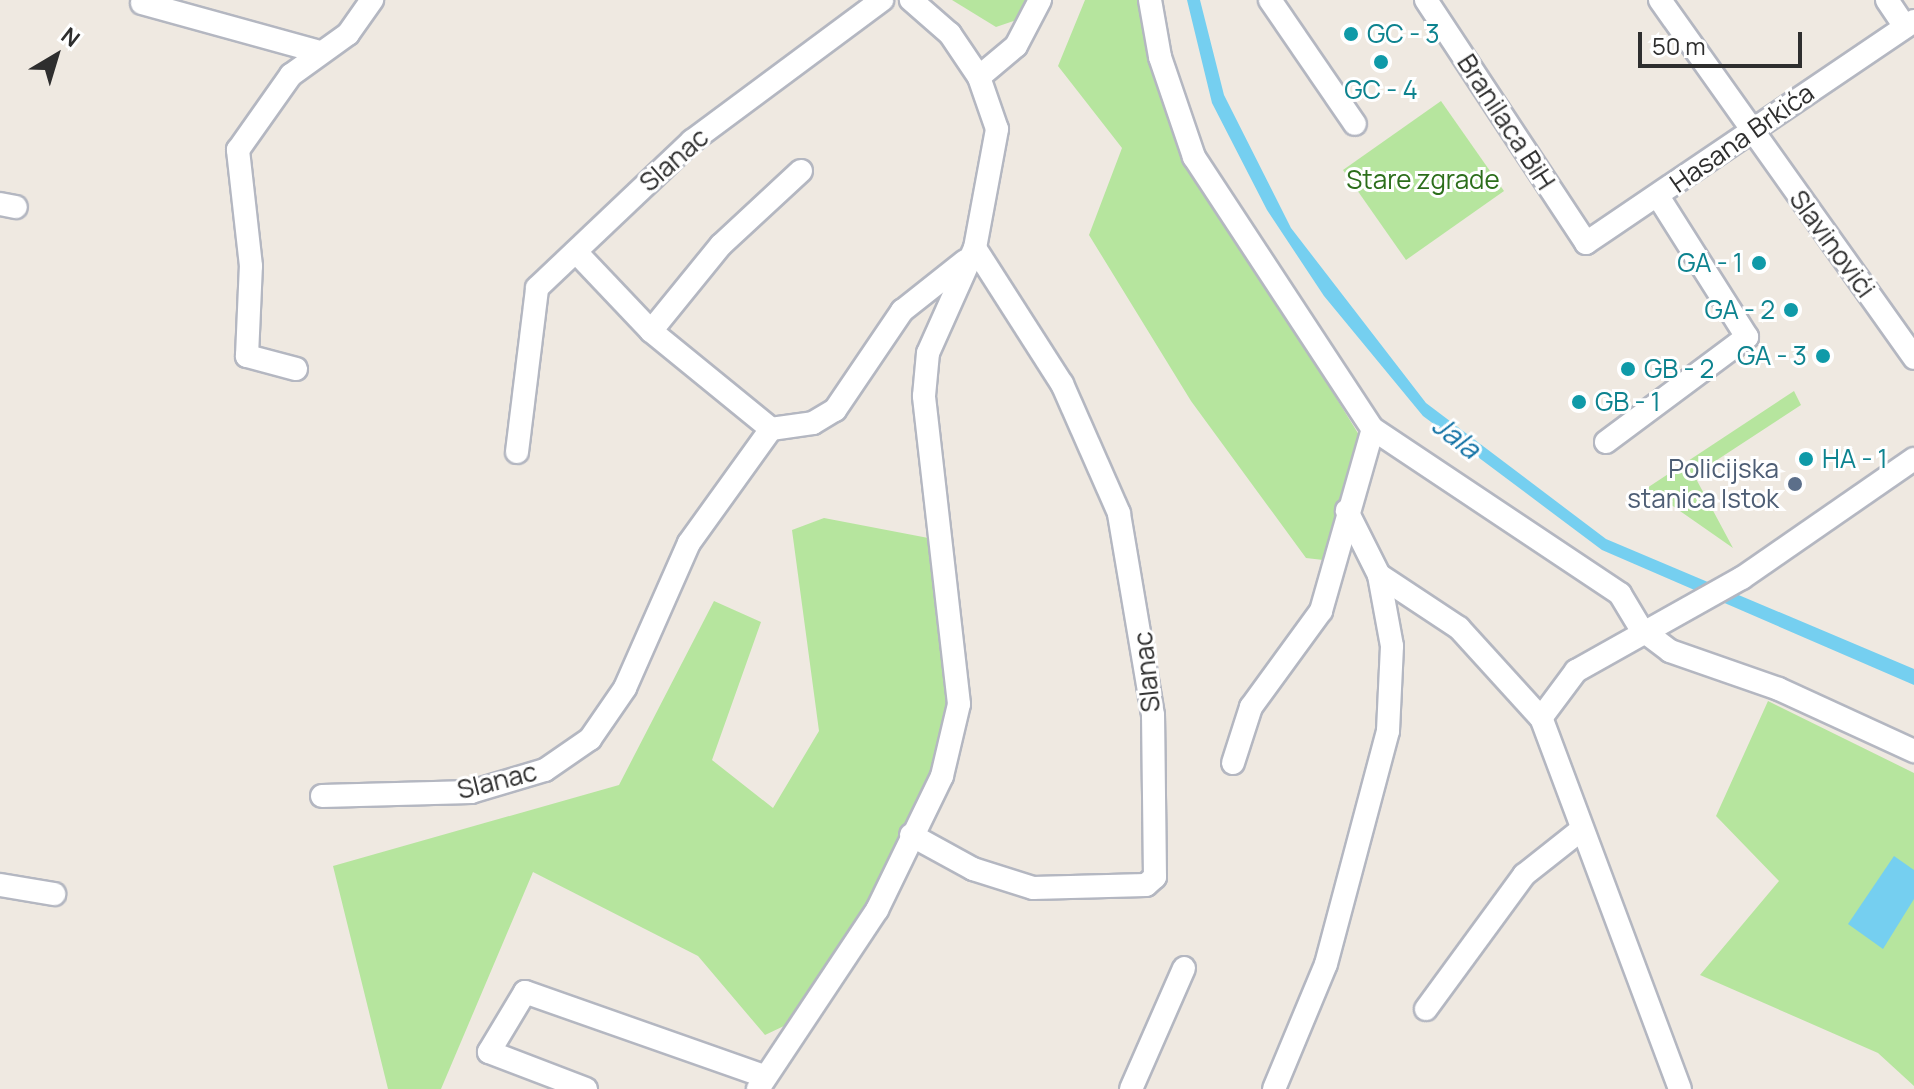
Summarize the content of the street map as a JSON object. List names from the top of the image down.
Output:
{
  "streets": {
    "street": [
      "Branilaca BiH",
      "Hasana Brkića",
      "Slanac",
      "Slavinovići"
    ]
  },
  "crossings": [
    ["Branilaca BiH", "Hasana Brkića"],
    ["Hasana Brkića", "Slavinovići"]
  ],
  "water": ["Jala"],
  "parks": ["Stare zgrade"],
  "places": [
    "GC - 3",
    "GC - 4",
    "GA - 1",
    "GA - 2",
    "GA - 3",
    "GB - 2",
    "GB - 1",
    "HA - 1",
    "Policijska stanica Istok"
  ],
  "scale_bar": "50 m",
  "north": "top right"
}
